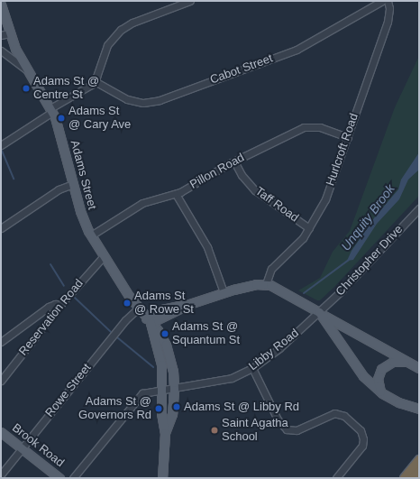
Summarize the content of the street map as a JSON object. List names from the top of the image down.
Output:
{
  "streets": {
    "main road": ["Adams Street", "Brook Road"],
    "street": [
      "Cabot Street",
      "Hurlcroft Road",
      "Pillon Road",
      "Taff Road",
      "Christopher Drive",
      "Reservation Road",
      "Libby Road",
      "Rowe Street"
    ]
  },
  "crossings": [
    ["Hurlcroft Road", "Pillon Road"],
    ["Hurlcroft Road", "Taff Road"],
    ["Pillon Road", "Adams Street"],
    ["Pillon Road", "Taff Road"],
    ["Adams Street", "Reservation Road"],
    ["Adams Street", "Libby Road"],
    ["Adams Street", "Rowe Street"],
    ["Christopher Drive", "Libby Road"],
    ["Rowe Street", "Brook Road"]
  ],
  "water": ["Unquity Brook"],
  "places": [
    "Adams St @ Centre St",
    "Adams St @ Cary Ave",
    "Adams St @ Rowe St",
    "Adams St @ Squantum St",
    "Adams St @ Libby Rd",
    "Adams St @ Governors Rd",
    "Saint Agatha School"
  ]
}
